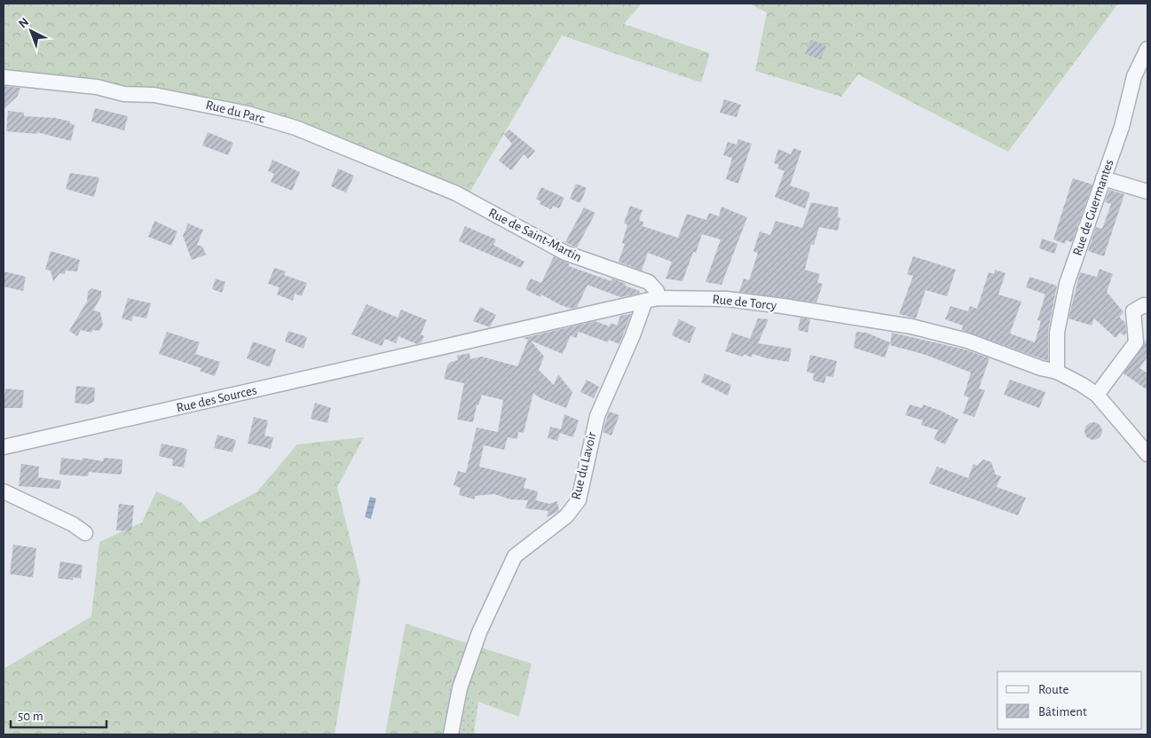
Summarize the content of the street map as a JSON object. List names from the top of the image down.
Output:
{
  "streets": {
    "street": [
      "Rue du Parc",
      "Rue de Guermantes",
      "Rue de Saint-Martin",
      "Rue de Torcy",
      "Rue des Sources",
      "Rue du Lavoir"
    ]
  },
  "crossings": [
    ["Rue du Parc", "Rue de Saint-Martin"],
    ["Rue de Guermantes", "Rue de Torcy"],
    ["Rue de Saint-Martin", "Rue de Torcy"],
    ["Rue de Saint-Martin", "Rue du Lavoir"],
    ["Rue de Torcy", "Rue des Sources"],
    ["Rue de Torcy", "Rue du Lavoir"]
  ],
  "legend": ["Route", "Bâtiment"],
  "scale_bar": "50 m",
  "north": "top left"
}
